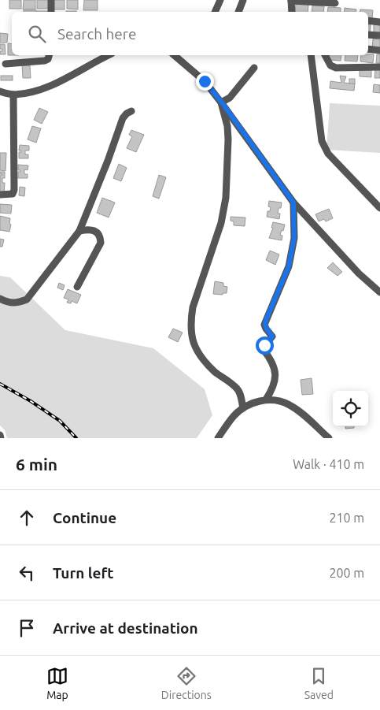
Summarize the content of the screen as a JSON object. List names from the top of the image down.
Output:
{
  "page": {
    "search": "Search here",
    "heading": ["6 min", "Walk · 410 m"],
    "list": [
      ["Continue", "210 m"],
      ["Turn left", "200 m"],
      "Arrive at destination"
    ],
    "nav": ["Map", "Directions", "Saved"]
  }
}
